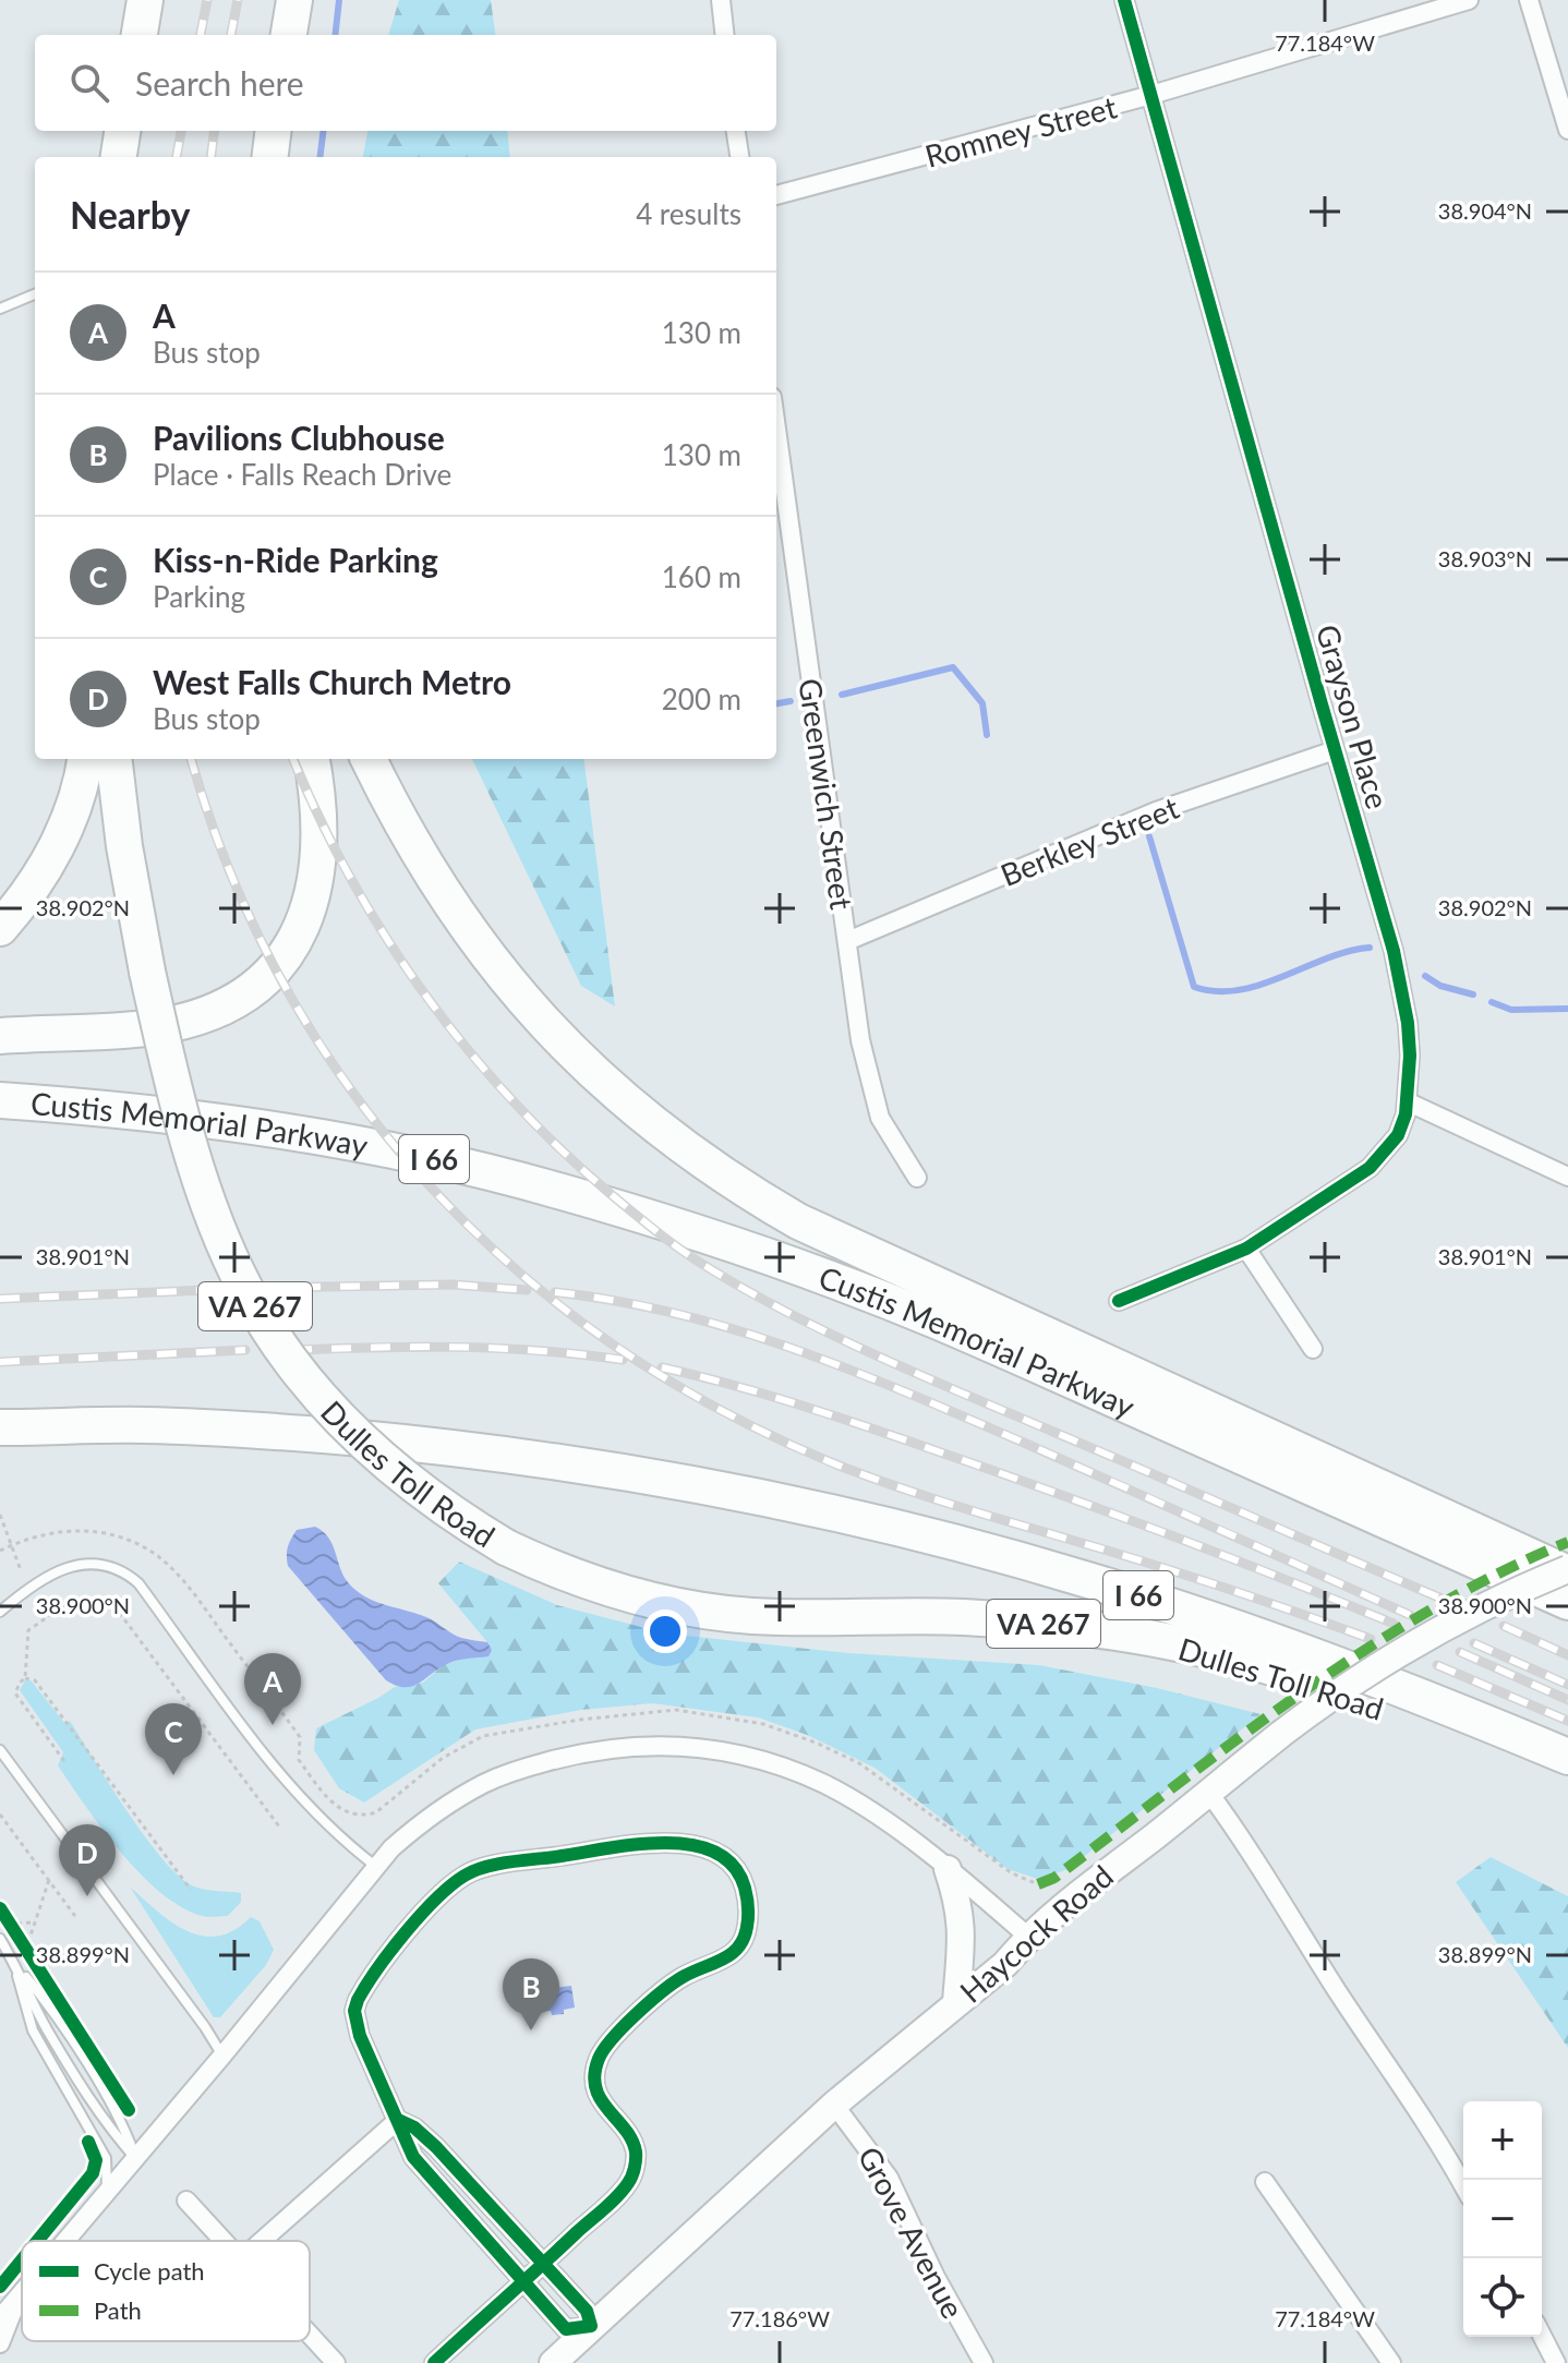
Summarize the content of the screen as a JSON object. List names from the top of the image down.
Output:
{
  "streets": {
    "highway": [
      "Custis Memorial Parkway",
      "I 66",
      "VA 267",
      "Dulles Toll Road"
    ],
    "main road": ["Haycock Road"],
    "street": [
      "Romney Street",
      "Grayson Place",
      "Greenwich Street",
      "Berkley Street",
      "Grove Avenue"
    ]
  },
  "crossings": [
    ["Romney Street", "Grayson Place"],
    ["Grayson Place", "Berkley Street"],
    ["Greenwich Street", "Berkley Street"],
    ["Haycock Road", "Grove Avenue"]
  ],
  "legend": ["Cycle path", "Path"],
  "page": {
    "search": "Search here",
    "heading": ["Nearby", "4 results"],
    "list": [
      {
        "mark": "A",
        "name": "A",
        "note": "Bus stop",
        "value": "130 m"
      },
      {
        "mark": "B",
        "name": "Pavilions Clubhouse",
        "note": "Place · Falls Reach Drive",
        "value": "130 m"
      },
      {
        "mark": "C",
        "name": "Kiss-n-Ride Parking",
        "note": "Parking",
        "value": "160 m"
      },
      {
        "mark": "D",
        "name": "West Falls Church Metro",
        "note": "Bus stop",
        "value": "200 m"
      }
    ],
    "pins": [
      "A",
      "C",
      "D",
      "B"
    ],
    "map_buttons": ["+", "−"]
  },
  "coordinates": [
    "77.184°W",
    "38.904°N",
    "38.903°N",
    "38.902°N",
    "38.901°N",
    "38.900°N",
    "38.899°N",
    "77.186°W"
  ]
}
